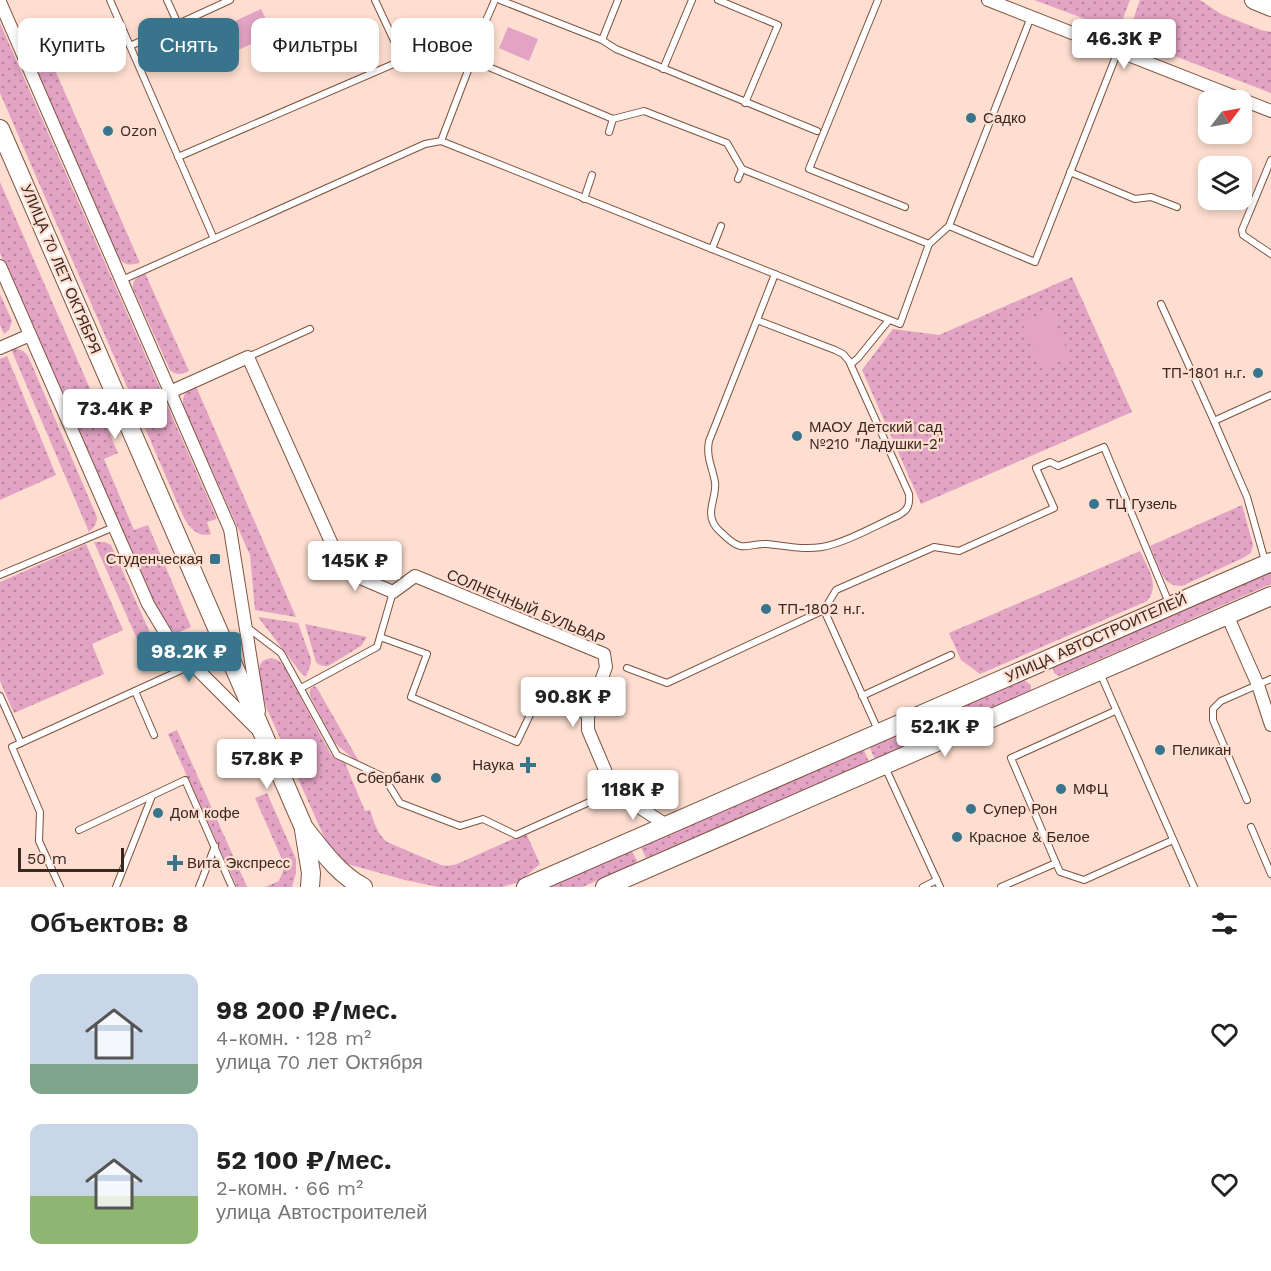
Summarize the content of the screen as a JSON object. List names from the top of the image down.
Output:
{
  "streets": {
    "main road": ["УЛИЦА 70 ЛЕТ ОКТЯБРЯ", "УЛИЦА АВТОСТРОИТЕЛЕЙ"],
    "street": ["СОЛНЕЧНЫЙ БУЛЬВАР"]
  },
  "places": {
    "other": [
      "Садко",
      "Ozon",
      "ТП-1801 н.г.",
      "МАОУ Детский сад №210 \"Ладушки-2\"",
      "ТЦ Гузель",
      "ТП-1802 н.г.",
      "Пеликан",
      "Сбербанк",
      "МФЦ",
      "Супер Рон",
      "Дом кофе",
      "Красное & Белое"
    ],
    "transit": ["Студенческая"],
    "health": ["Наука", "Вита Экспресс"]
  },
  "scale_bar": "50 m",
  "north": "top right",
  "page": {
    "chip": [
      "Купить",
      "Снять",
      "Фильтры",
      "Новое"
    ],
    "price": [
      "46.3K ₽",
      "73.4K ₽",
      "145K ₽",
      "98.2K ₽",
      "90.8K ₽",
      "52.1K ₽",
      "57.8K ₽",
      "118K ₽"
    ],
    "scale": "50 m",
    "heading": "Объектов: 8",
    "list": [
      {
        "name": "98 200 ₽/мес.",
        "note": "4-комн. · 128 m² · улица 70 лет Октября"
      },
      {
        "name": "52 100 ₽/мес.",
        "note": "2-комн. · 66 m² · улица Автостроителей"
      }
    ]
  }
}
